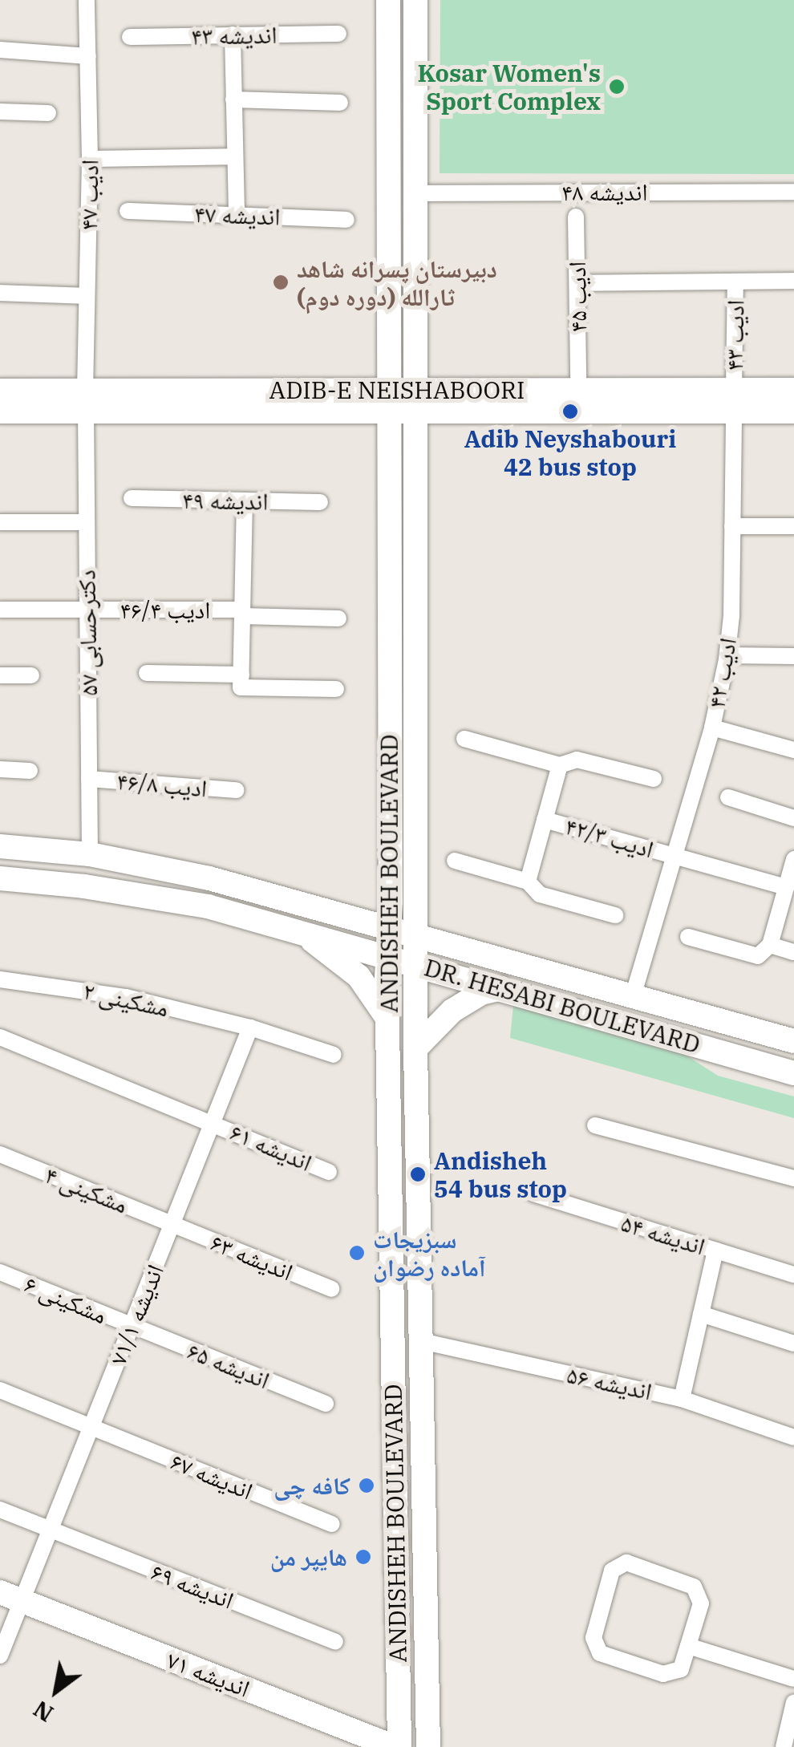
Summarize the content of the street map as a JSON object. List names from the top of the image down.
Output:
{
  "streets": {
    "main road": [
      "ADIB-E NEISHABOORI",
      "ANDISHEH BOULEVARD",
      "DR. HESABI BOULEVARD",
      "اندیشه ۷۱"
    ],
    "street": [
      "اندیشه ۴۳",
      "اندیشه ۴۸",
      "ادیب ۴۷",
      "اندیشه ۴۷",
      "ادیب ۴۵",
      "ادیب ۴۳",
      "اندیشه ۴۹",
      "ادیب ۴۶/۴",
      "دکترحسابی ۵۷",
      "ادیب ۴۲",
      "ادیب ۴۶/۸",
      "ادیب ۴۲/۳",
      "مشکینی ۲",
      "اندیشه ۶۱",
      "مشکینی ۴",
      "اندیشه ۵۴",
      "اندیشه ۶۳",
      "مشکینی ۶",
      "اندیشه ۷۱/۱",
      "اندیشه ۶۵",
      "اندیشه ۵۶",
      "اندیشه ۶۷",
      "اندیشه ۶۹"
    ]
  },
  "crossings": [
    ["اندیشه ۴۸", "ANDISHEH BOULEVARD"],
    ["ادیب ۴۷", "ADIB-E NEISHABOORI"],
    ["ادیب ۴۷", "دکترحسابی ۵۷"],
    ["ادیب ۴۳", "ADIB-E NEISHABOORI"],
    ["ادیب ۴۳", "ادیب ۴۲"],
    ["ADIB-E NEISHABOORI", "دکترحسابی ۵۷"],
    ["ADIB-E NEISHABOORI", "ادیب ۴۲"],
    ["ADIB-E NEISHABOORI", "ANDISHEH BOULEVARD"],
    ["ادیب ۴۶/۴", "دکترحسابی ۵۷"],
    ["دکترحسابی ۵۷", "ادیب ۴۶/۸"],
    ["دکترحسابی ۵۷", "DR. HESABI BOULEVARD"],
    ["ادیب ۴۲", "ادیب ۴۲/۳"],
    ["ادیب ۴۲", "DR. HESABI BOULEVARD"],
    ["ANDISHEH BOULEVARD", "DR. HESABI BOULEVARD"],
    ["ANDISHEH BOULEVARD", "اندیشه ۵۶"],
    ["ANDISHEH BOULEVARD", "اندیشه ۷۱"],
    ["مشکینی ۲", "اندیشه ۷۱/۱"],
    ["اندیشه ۶۱", "اندیشه ۷۱/۱"],
    ["مشکینی ۴", "اندیشه ۶۳"],
    ["مشکینی ۴", "اندیشه ۷۱/۱"],
    ["اندیشه ۶۳", "اندیشه ۷۱/۱"],
    ["مشکینی ۶", "اندیشه ۷۱/۱"],
    ["مشکینی ۶", "اندیشه ۶۵"],
    ["اندیشه ۷۱/۱", "اندیشه ۶۵"],
    ["اندیشه ۷۱/۱", "اندیشه ۶۷"],
    ["اندیشه ۷۱/۱", "اندیشه ۶۹"],
    ["اندیشه ۷۱/۱", "اندیشه ۷۱"]
  ],
  "places": [
    "Kosar Women's Sport Complex",
    "دبیرستان پسرانه شاهد ثارالله (دوره دوم)",
    "Adib Neyshabouri 42 bus stop",
    "Andisheh 54 bus stop",
    "سبزیجات آماده رضوان",
    "کافه چی",
    "هایپر من"
  ],
  "north": "bottom left"
}
